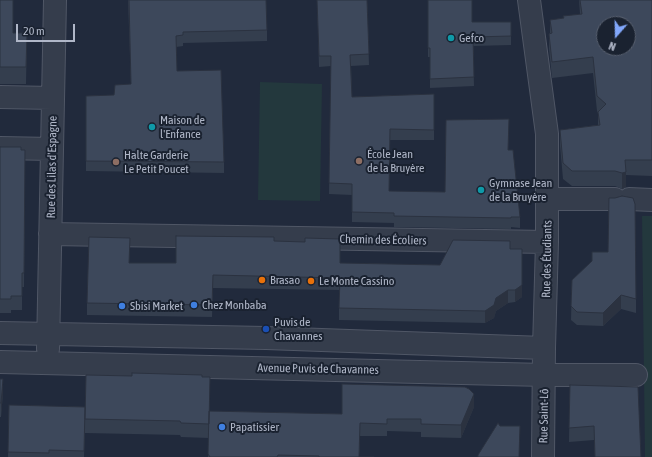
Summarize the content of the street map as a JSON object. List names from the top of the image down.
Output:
{
  "streets": {
    "street": [
      "Rue des Lilas d'Espagne",
      "Chemin des Écoliers",
      "Rue des Étudiants",
      "Avenue Puvis de Chavannes",
      "Rue Saint-Lô"
    ]
  },
  "crossings": [
    ["Rue des Lilas d'Espagne", "Chemin des Écoliers"],
    ["Rue des Lilas d'Espagne", "Avenue Puvis de Chavannes"],
    ["Chemin des Écoliers", "Rue des Étudiants"],
    ["Rue des Étudiants", "Avenue Puvis de Chavannes"],
    ["Rue des Étudiants", "Rue Saint-Lô"],
    ["Avenue Puvis de Chavannes", "Rue Saint-Lô"]
  ],
  "places": [
    "Gefco",
    "Maison de l'Enfance",
    "École Jean de la Bruyère",
    "Halte Garderie Le Petit Poucet",
    "Gymnase Jean de la Bruyère",
    "Brasao",
    "Le Monte Cassino",
    "Chez Monbaba",
    "Sbisi Market",
    "Puvis de Chavannes",
    "Papatissier"
  ],
  "scale_bar": "20 m",
  "north": "bottom"
}
